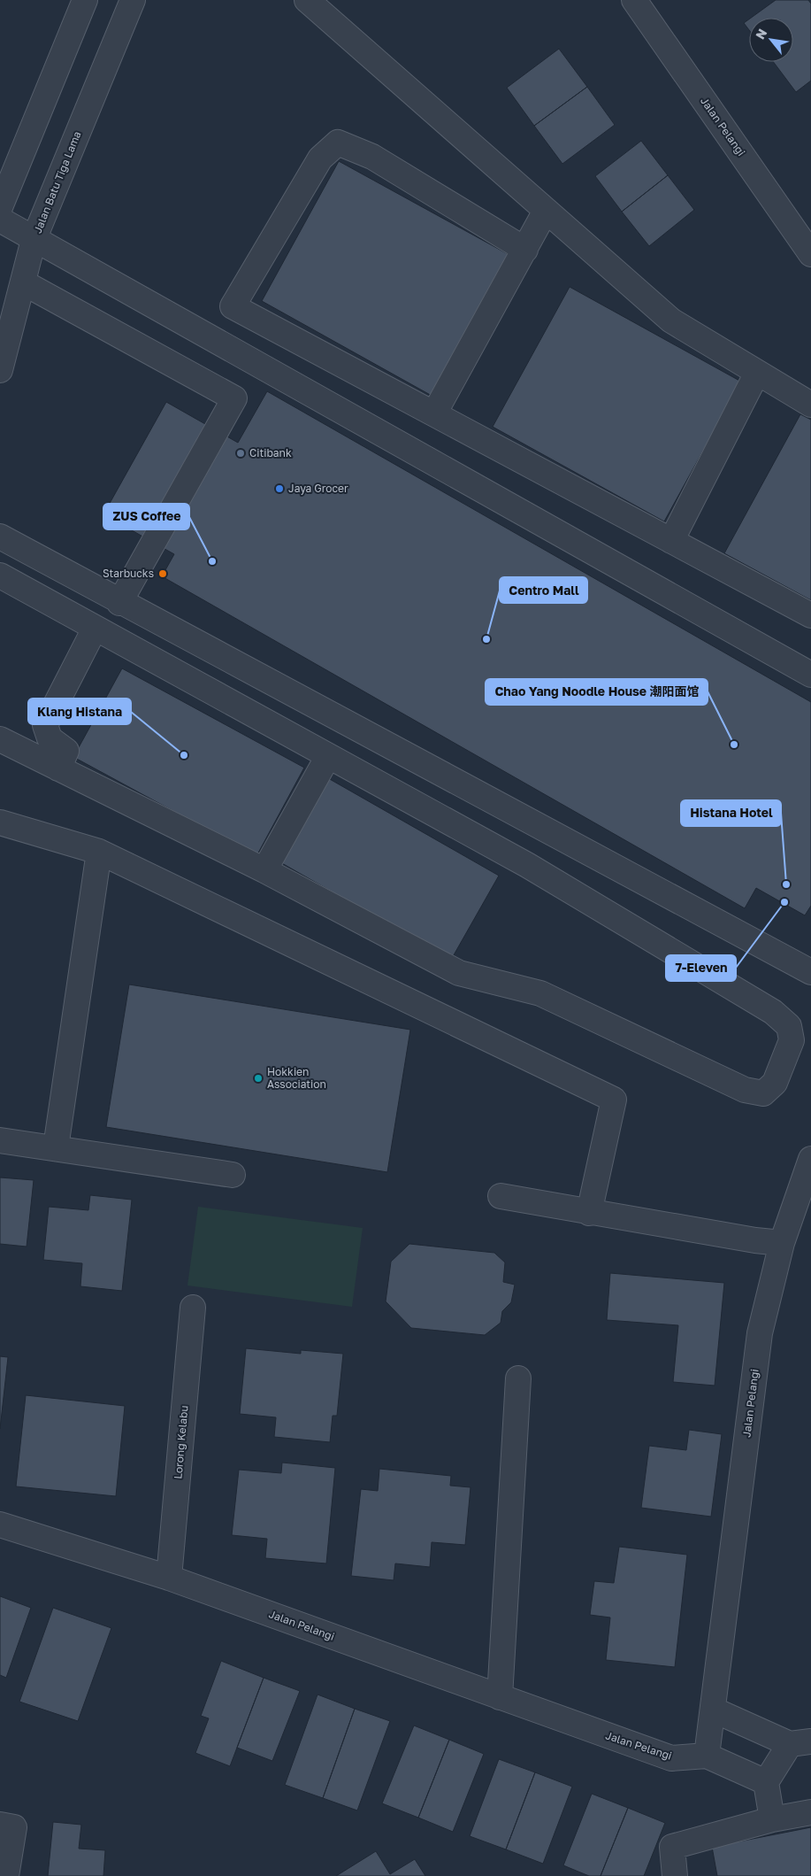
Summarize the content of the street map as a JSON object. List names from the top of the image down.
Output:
{
  "streets": {
    "street": ["Jalan Pelangi", "Jalan Batu Tiga Lama", "Lorong Kelabu"]
  },
  "crossings": [
    ["Jalan Pelangi", "Lorong Kelabu"]
  ],
  "places": [
    "Citibank",
    "Jaya Grocer",
    "ZUS Coffee",
    "Starbucks",
    "Centro Mall",
    "Chao Yang Noodle House 潮阳面馆",
    "Klang Histana",
    "Histana Hotel",
    "7-Eleven",
    "Hokkien Association"
  ],
  "north": "top left"
}
